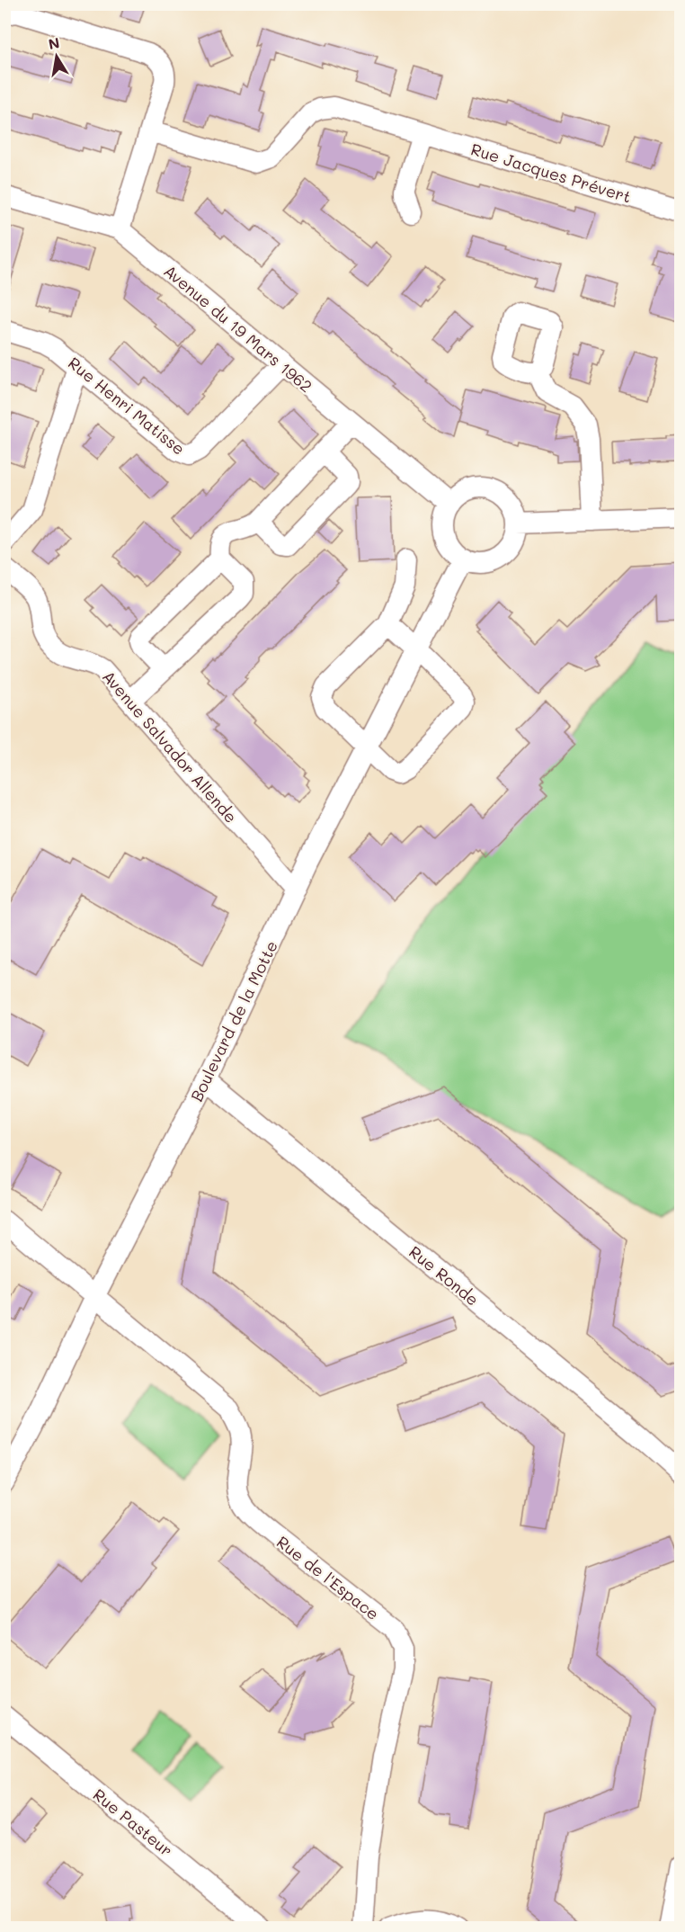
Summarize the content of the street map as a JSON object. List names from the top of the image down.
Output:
{
  "streets": {
    "street": [
      "Rue Jacques Prévert",
      "Avenue du 19 Mars 1962",
      "Rue Henri Matisse",
      "Avenue Salvador Allende",
      "Boulevard de la Motte",
      "Rue Ronde",
      "Rue de l'Espace",
      "Rue Pasteur"
    ]
  },
  "crossings": [
    ["Avenue du 19 Mars 1962", "Rue Henri Matisse"],
    ["Avenue du 19 Mars 1962", "Boulevard de la Motte"],
    ["Avenue Salvador Allende", "Boulevard de la Motte"],
    ["Boulevard de la Motte", "Rue Ronde"],
    ["Boulevard de la Motte", "Rue de l'Espace"]
  ],
  "north": "top"
}
